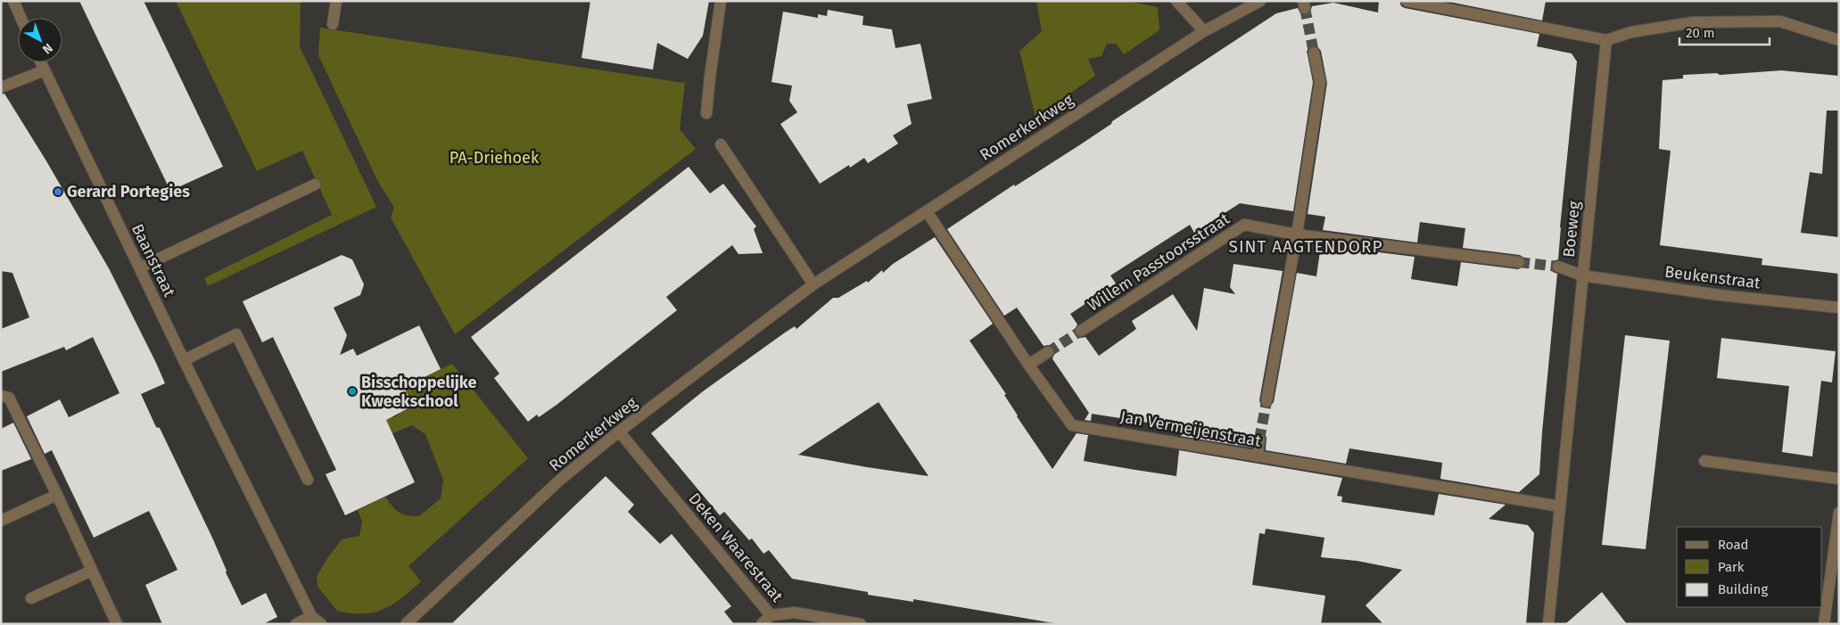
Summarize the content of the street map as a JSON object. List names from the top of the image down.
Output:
{
  "streets": {
    "street": [
      "Romerkerkweg",
      "Boeweg",
      "Baanstraat",
      "Willem Passtoorsstraat",
      "Beukenstraat",
      "Jan Vermeijenstraat",
      "Deken Waarestraat"
    ]
  },
  "crossings": [
    ["Romerkerkweg", "Jan Vermeijenstraat"],
    ["Romerkerkweg", "Deken Waarestraat"],
    ["Boeweg", "Beukenstraat"],
    ["Boeweg", "Jan Vermeijenstraat"]
  ],
  "districts": ["SINT AAGTENDORP"],
  "parks": ["PA-Driehoek"],
  "places": ["Gerard Portegies", "Bisschoppelijke Kweekschool"],
  "legend": ["Road", "Park", "Building"],
  "scale_bar": "20 m",
  "north": "bottom right"
}
